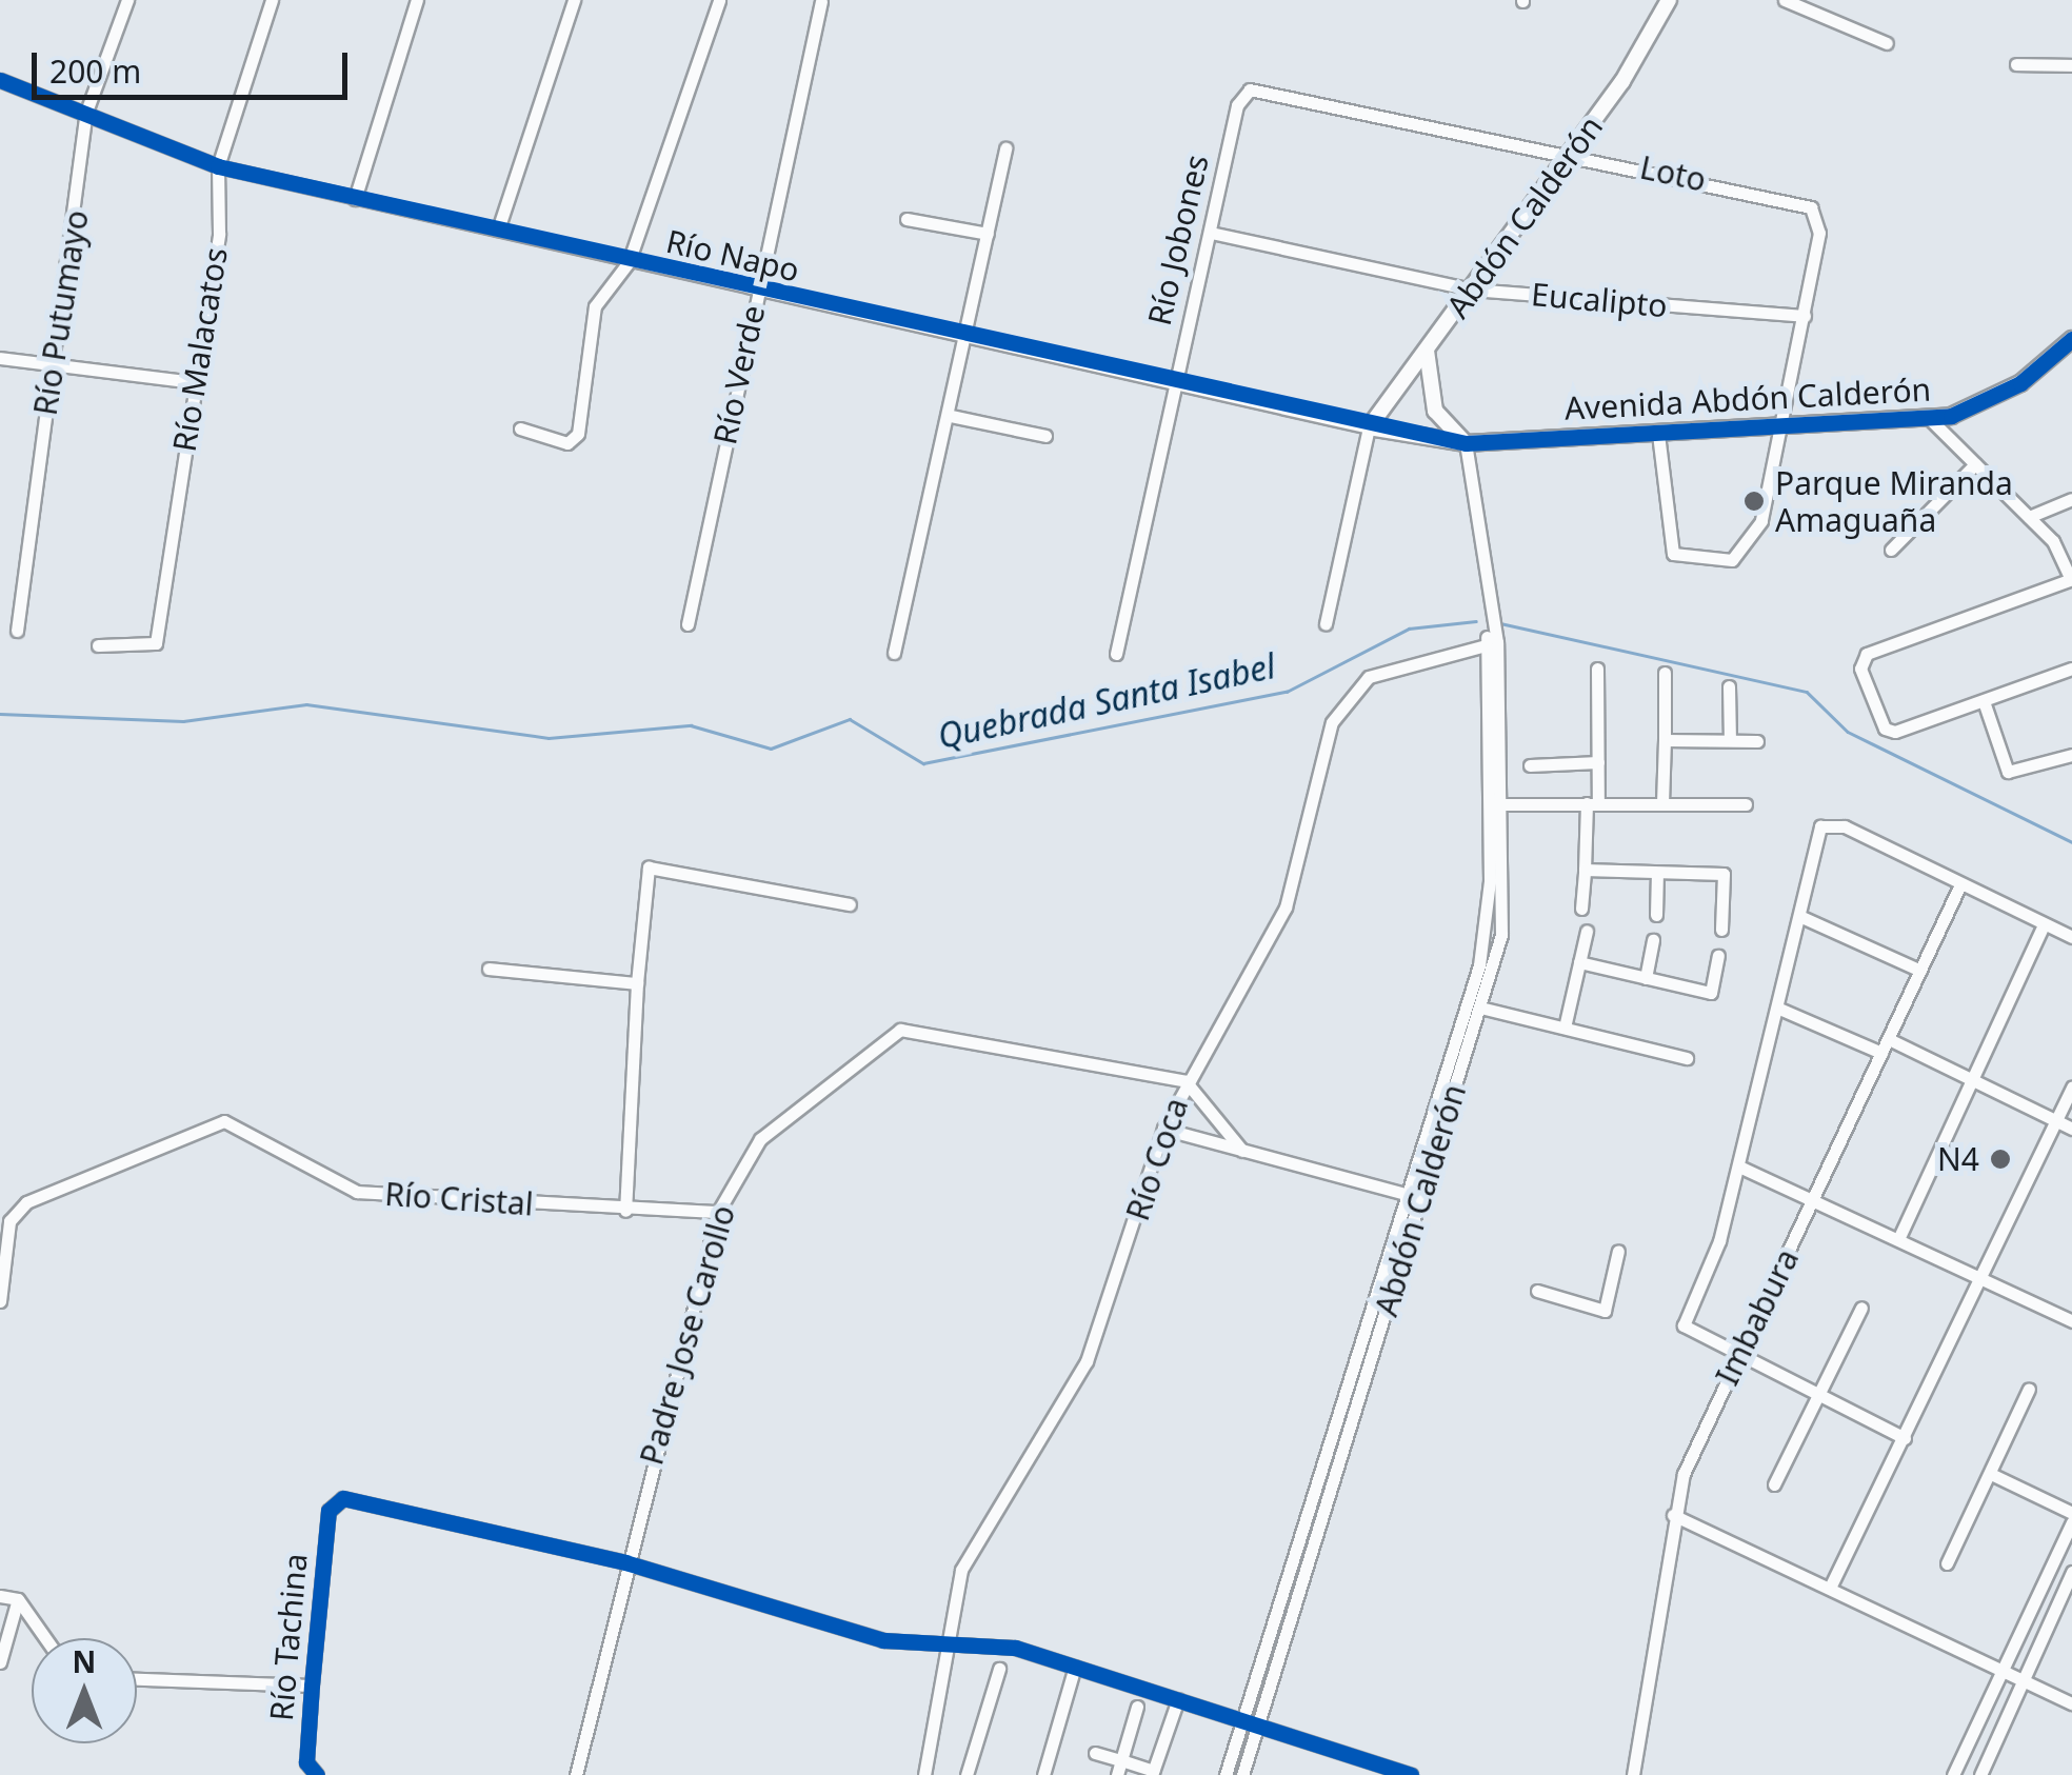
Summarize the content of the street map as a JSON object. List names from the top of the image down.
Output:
{
  "streets": {
    "street": [
      "Loto",
      "Abdón Calderón",
      "Río Jobones",
      "Río Napo",
      "Eucalipto",
      "Río Putumayo",
      "Río Malacatos",
      "Río Verde",
      "Avenida Abdón Calderón",
      "Río Coca",
      "Río Cristal",
      "Imbabura",
      "Padre Jose Carollo",
      "Río Tachina"
    ]
  },
  "crossings": [
    ["Loto", "Abdón Calderón"],
    ["Loto", "Río Jobones"],
    ["Loto", "Eucalipto"],
    ["Loto", "Avenida Abdón Calderón"],
    ["Abdón Calderón", "Río Napo"],
    ["Abdón Calderón", "Eucalipto"],
    ["Abdón Calderón", "Avenida Abdón Calderón"],
    ["Abdón Calderón", "Río Coca"],
    ["Río Jobones", "Río Napo"],
    ["Río Jobones", "Eucalipto"],
    ["Río Napo", "Río Putumayo"],
    ["Río Napo", "Río Malacatos"],
    ["Río Napo", "Río Verde"],
    ["Río Napo", "Avenida Abdón Calderón"],
    ["Río Coca", "Padre Jose Carollo"],
    ["Río Cristal", "Padre Jose Carollo"],
    ["Padre Jose Carollo", "Río Tachina"]
  ],
  "water": ["Quebrada Santa Isabel"],
  "places": ["Parque Miranda Amaguaña", "N4"],
  "scale_bar": "200 m",
  "north": "top"
}
